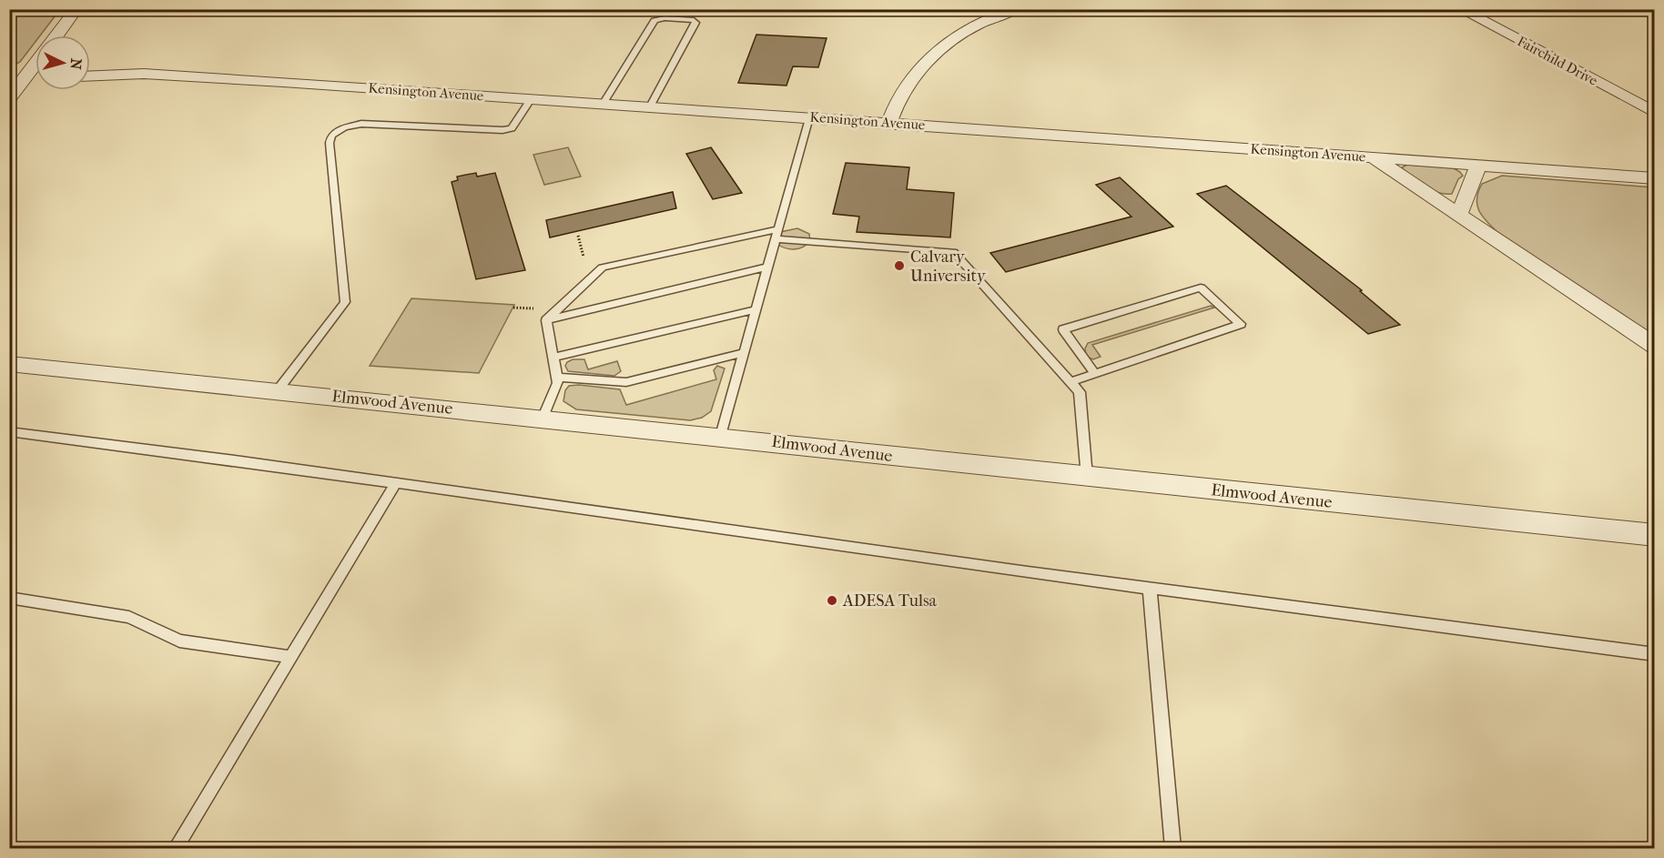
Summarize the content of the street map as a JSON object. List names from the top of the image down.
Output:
{
  "streets": {
    "street": ["Fairchild Drive", "Kensington Avenue", "Elmwood Avenue"]
  },
  "places": ["Calvary University", "ADESA Tulsa"],
  "north": "right"
}
